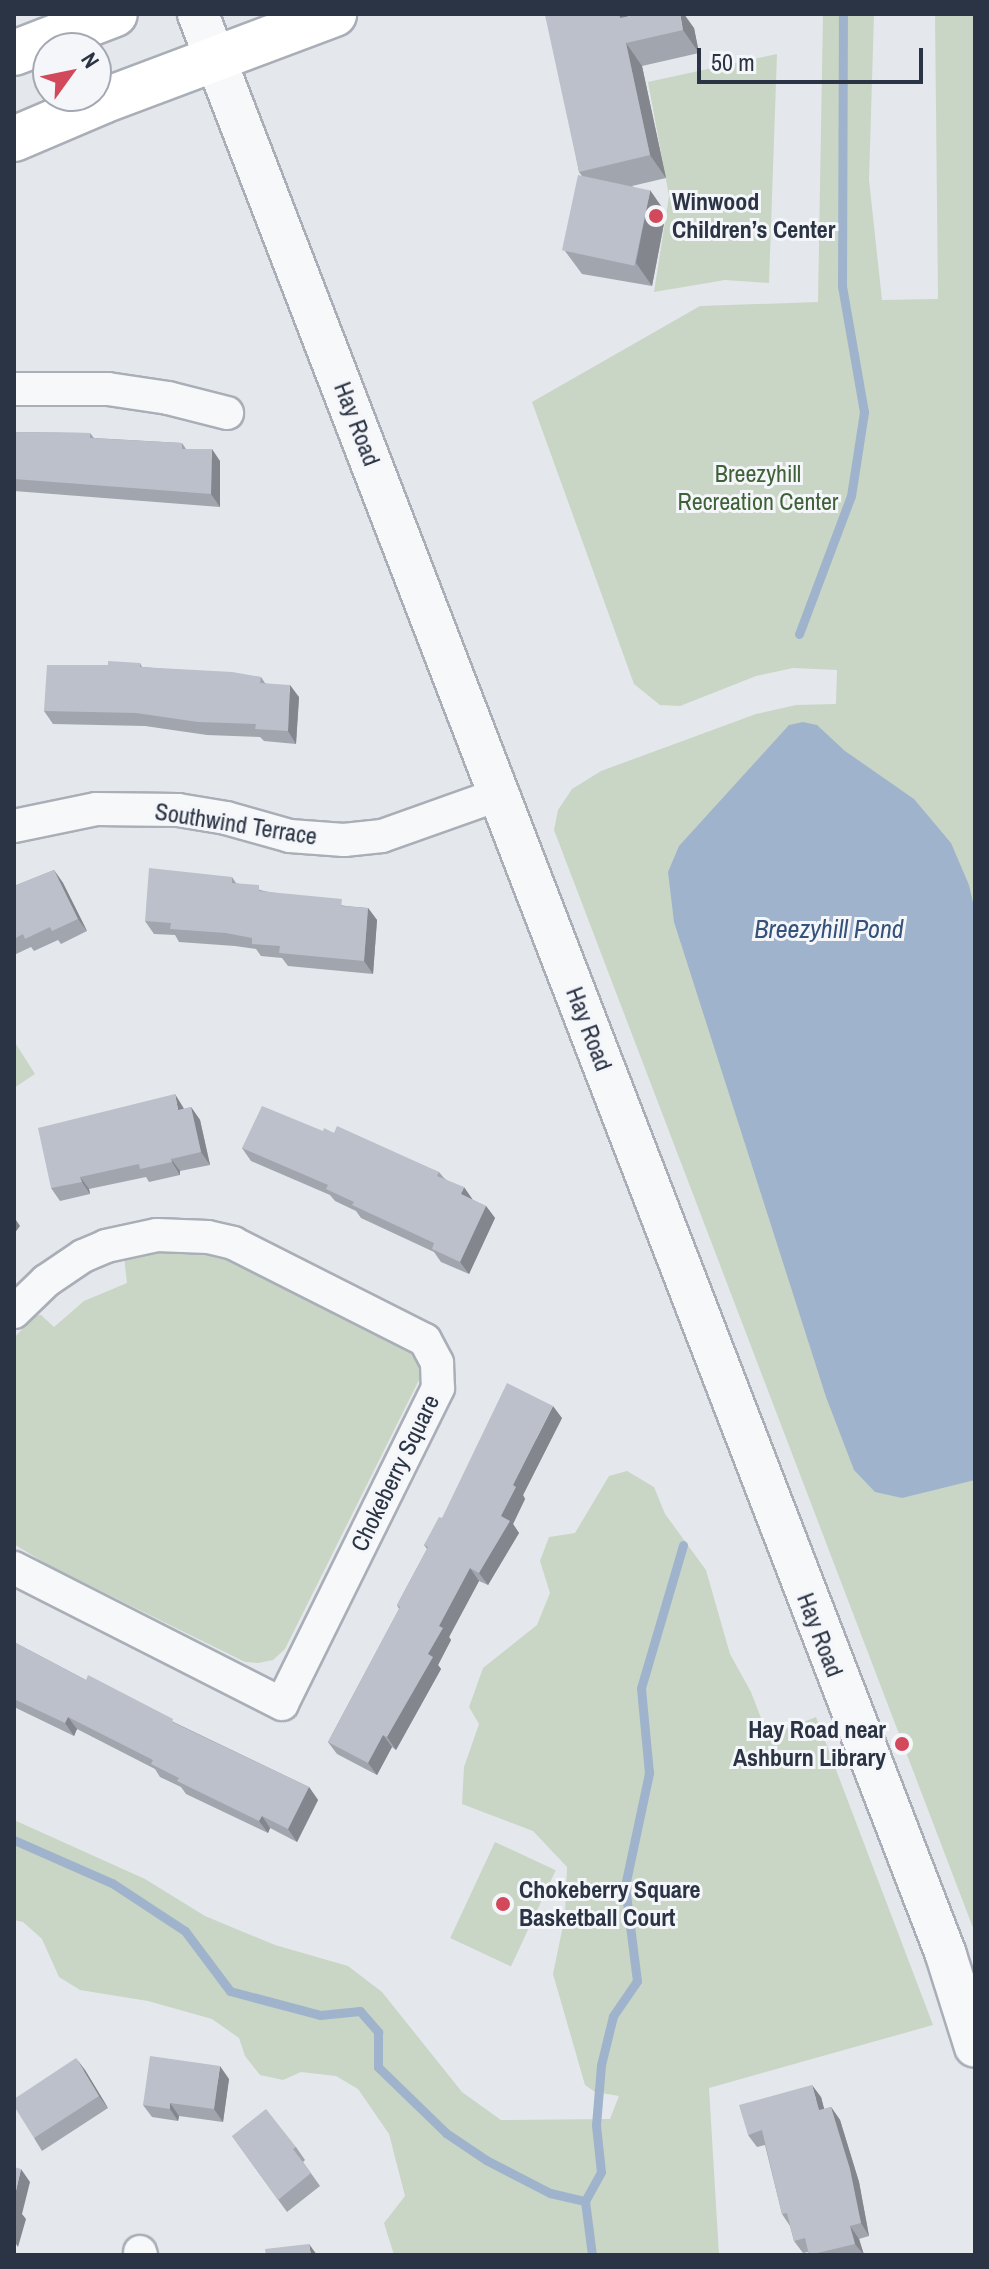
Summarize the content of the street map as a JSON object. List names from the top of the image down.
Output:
{
  "streets": {
    "street": ["Hay Road", "Southwind Terrace", "Chokeberry Square"]
  },
  "crossings": [
    ["Hay Road", "Southwind Terrace"]
  ],
  "water": ["Breezyhill Pond"],
  "parks": ["Breezyhill Recreation Center"],
  "places": ["Winwood Children’s Center", "Hay Road near Ashburn Library", "Chokeberry Square Basketball Court"],
  "scale_bar": "50 m",
  "north": "top right"
}
